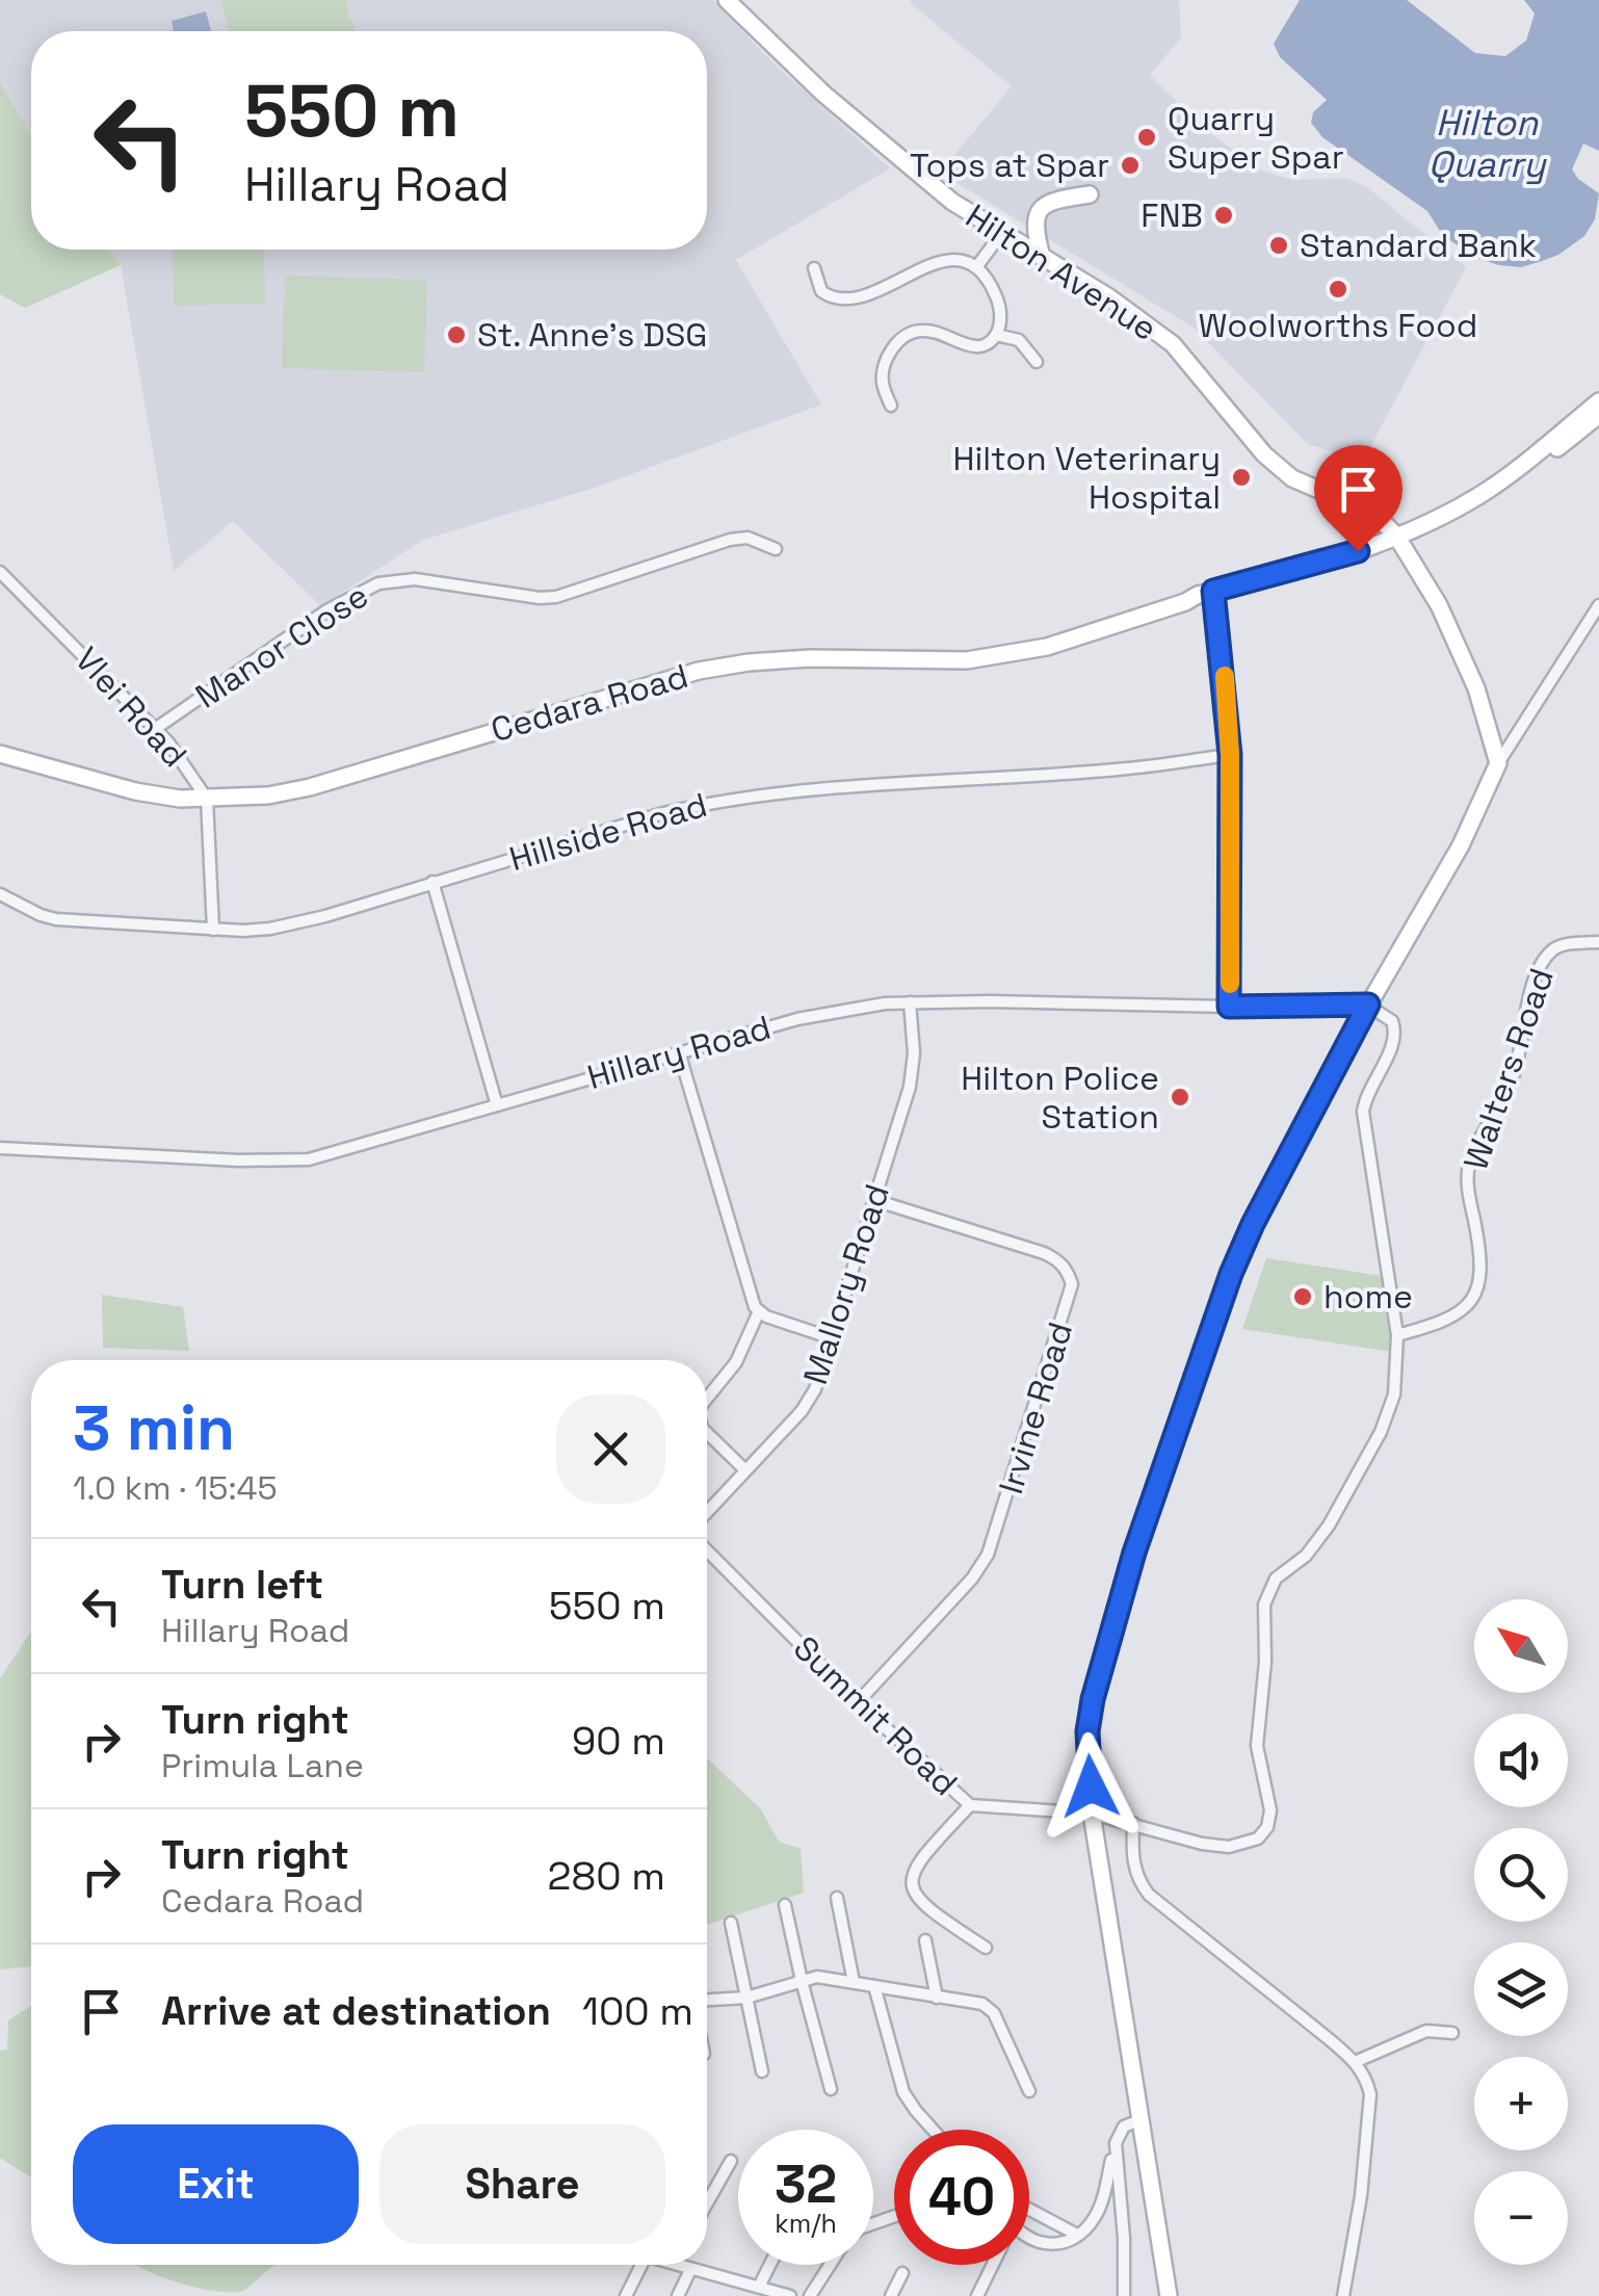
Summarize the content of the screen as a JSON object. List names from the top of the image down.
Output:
{
  "streets": {
    "street": [
      "Hilton Avenue",
      "Manor Close",
      "Cedara Road",
      "Vlei Road",
      "Hillside Road",
      "Hillary Road",
      "Walters Road",
      "Mallory Road",
      "Irvine Road",
      "Summit Road"
    ]
  },
  "crossings": [
    ["Hilton Avenue", "Cedara Road"],
    ["Manor Close", "Vlei Road"],
    ["Cedara Road", "Vlei Road"],
    ["Vlei Road", "Hillside Road"],
    ["Hillary Road", "Mallory Road"],
    ["Mallory Road", "Irvine Road"],
    ["Irvine Road", "Summit Road"]
  ],
  "water": ["Hilton Quarry"],
  "places": [
    "Quarry Super Spar",
    "Tops at Spar",
    "FNB",
    "Standard Bank",
    "Woolworths Food",
    "St. Anne's DSG",
    "Hilton Veterinary Hospital",
    "Hilton Police Station",
    "home"
  ],
  "north": "top left",
  "page": {
    "turn": ["550 m", "Hillary Road"],
    "heading": ["3 min", "1.0 km · 15:45"],
    "list": [
      {
        "name": "Turn left",
        "note": "Hillary Road",
        "value": "550 m"
      },
      {
        "name": "Turn right",
        "note": "Primula Lane",
        "value": "90 m"
      },
      {
        "name": "Turn right",
        "note": "Cedara Road",
        "value": "280 m"
      },
      {
        "name": "Arrive at destination",
        "value": "100 m"
      }
    ],
    "map_buttons": ["+", "−"],
    "buttons": ["Exit", "Share"],
    "speed": "32 km/h",
    "limit": "40"
  }
}
